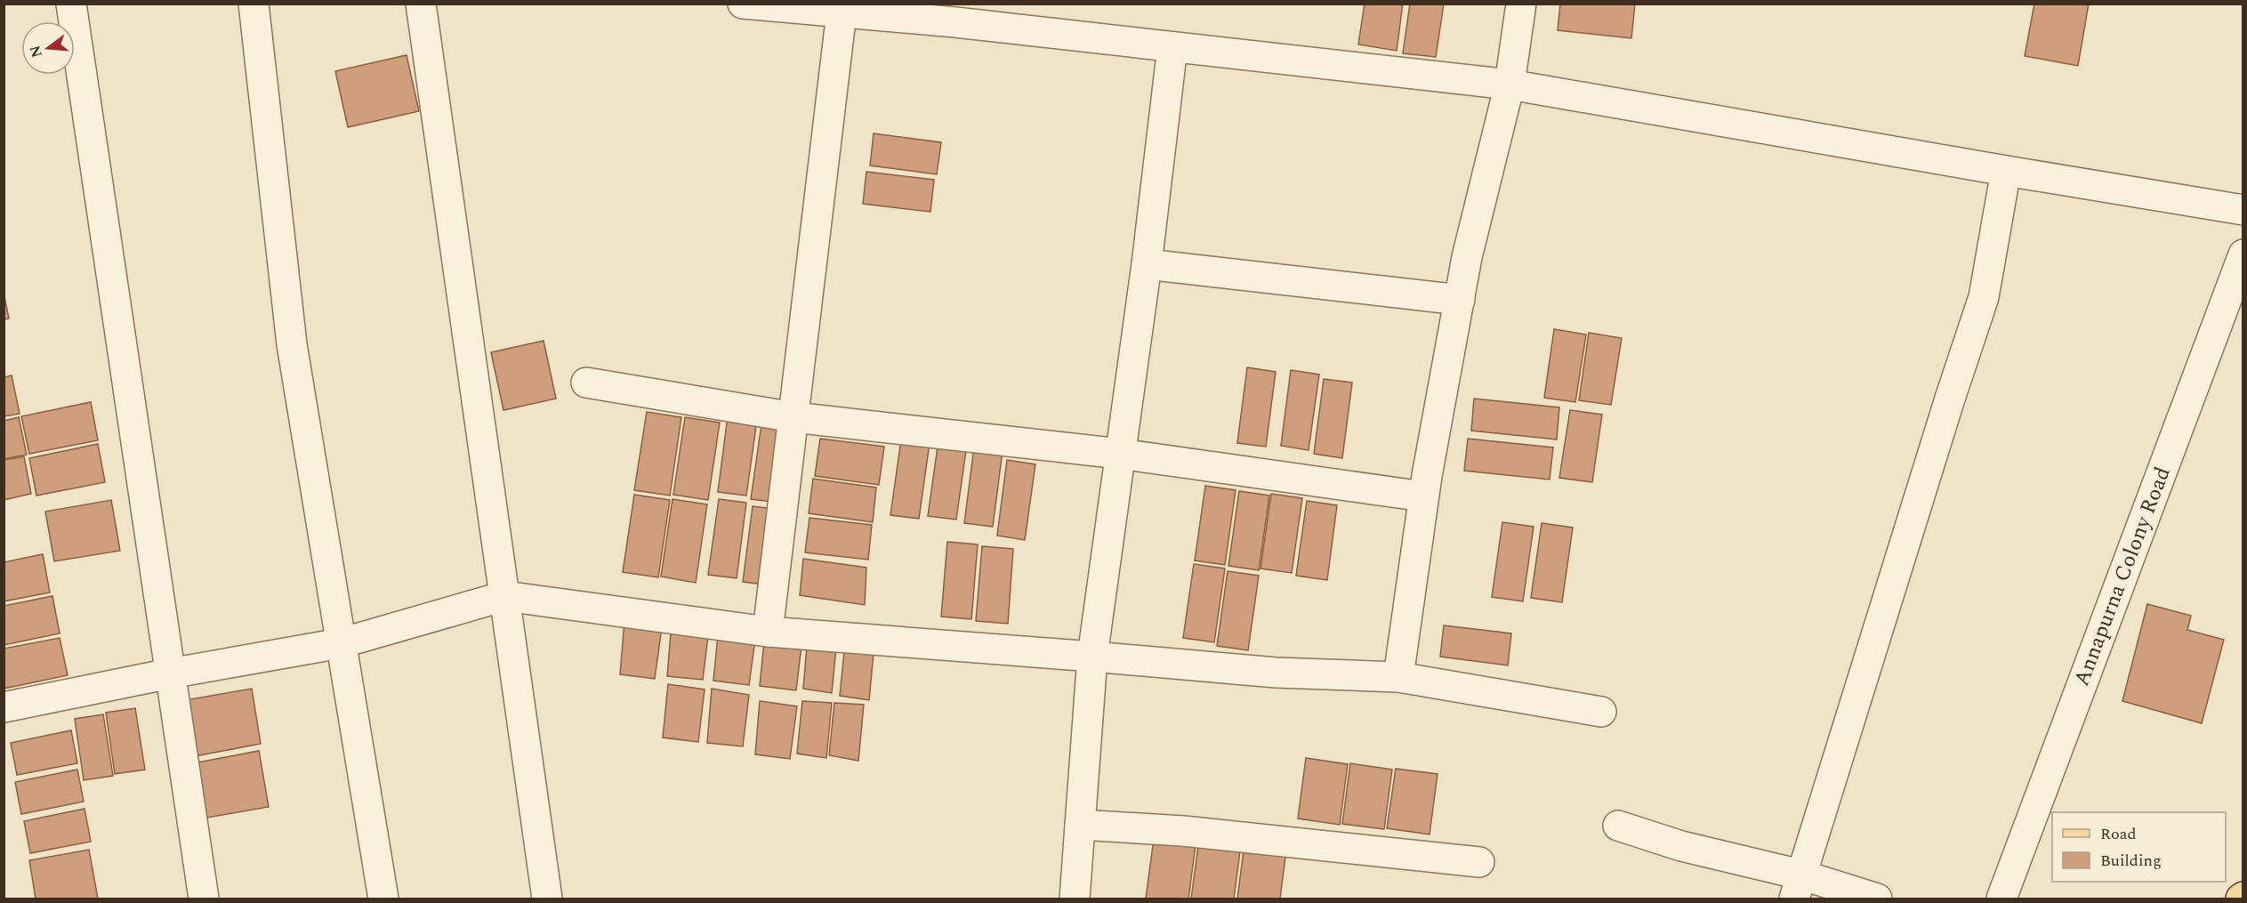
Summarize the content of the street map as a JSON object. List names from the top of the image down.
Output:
{
  "streets": {
    "street": ["Annapurna Colony Road"]
  },
  "legend": ["Road", "Building"],
  "north": "left"
}
